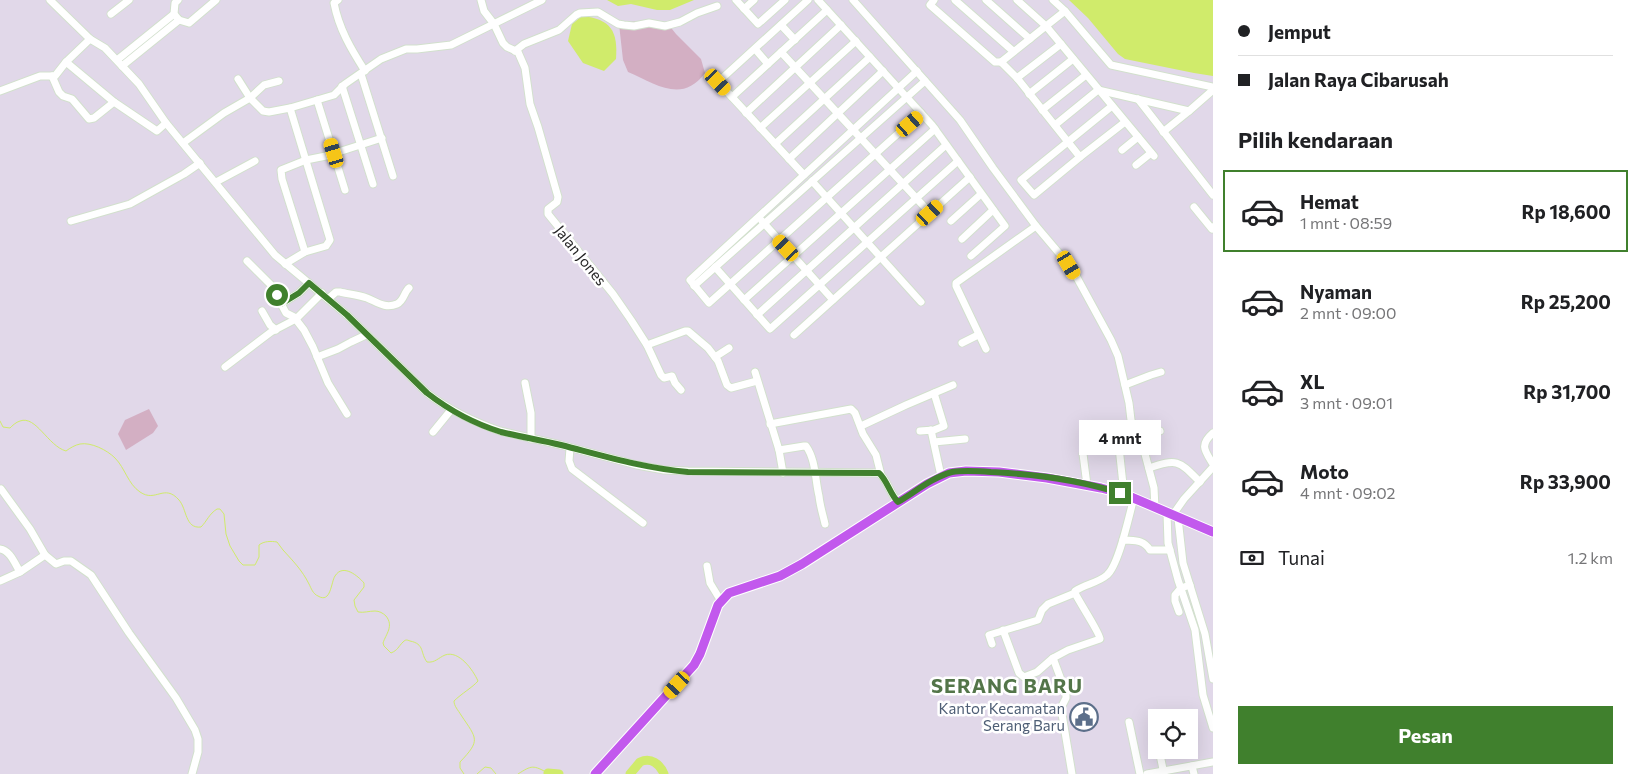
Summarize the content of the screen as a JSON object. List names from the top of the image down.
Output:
{
  "streets": {
    "street": ["Jalan Jones"]
  },
  "districts": ["SERANG BARU"],
  "places": {
    "public building": ["Kantor Kecamatan Serang Baru"]
  },
  "page": {
    "banner": ["Jemput", "Jalan Raya Cibarusah"],
    "heading": "Pilih kendaraan",
    "list": [
      {
        "name": "Hemat",
        "note": "1 mnt · 08:59",
        "value": "Rp 18,600"
      },
      {
        "name": "Nyaman",
        "note": "2 mnt · 09:00",
        "value": "Rp 25,200"
      },
      {
        "name": "XL",
        "note": "3 mnt · 09:01",
        "value": "Rp 31,700"
      },
      {
        "name": "Moto",
        "note": "4 mnt · 09:02",
        "value": "Rp 33,900"
      }
    ],
    "bubble": "4 mnt",
    "pay": ["Tunai", "1.2 km"],
    "buttons": "Pesan"
  }
}
